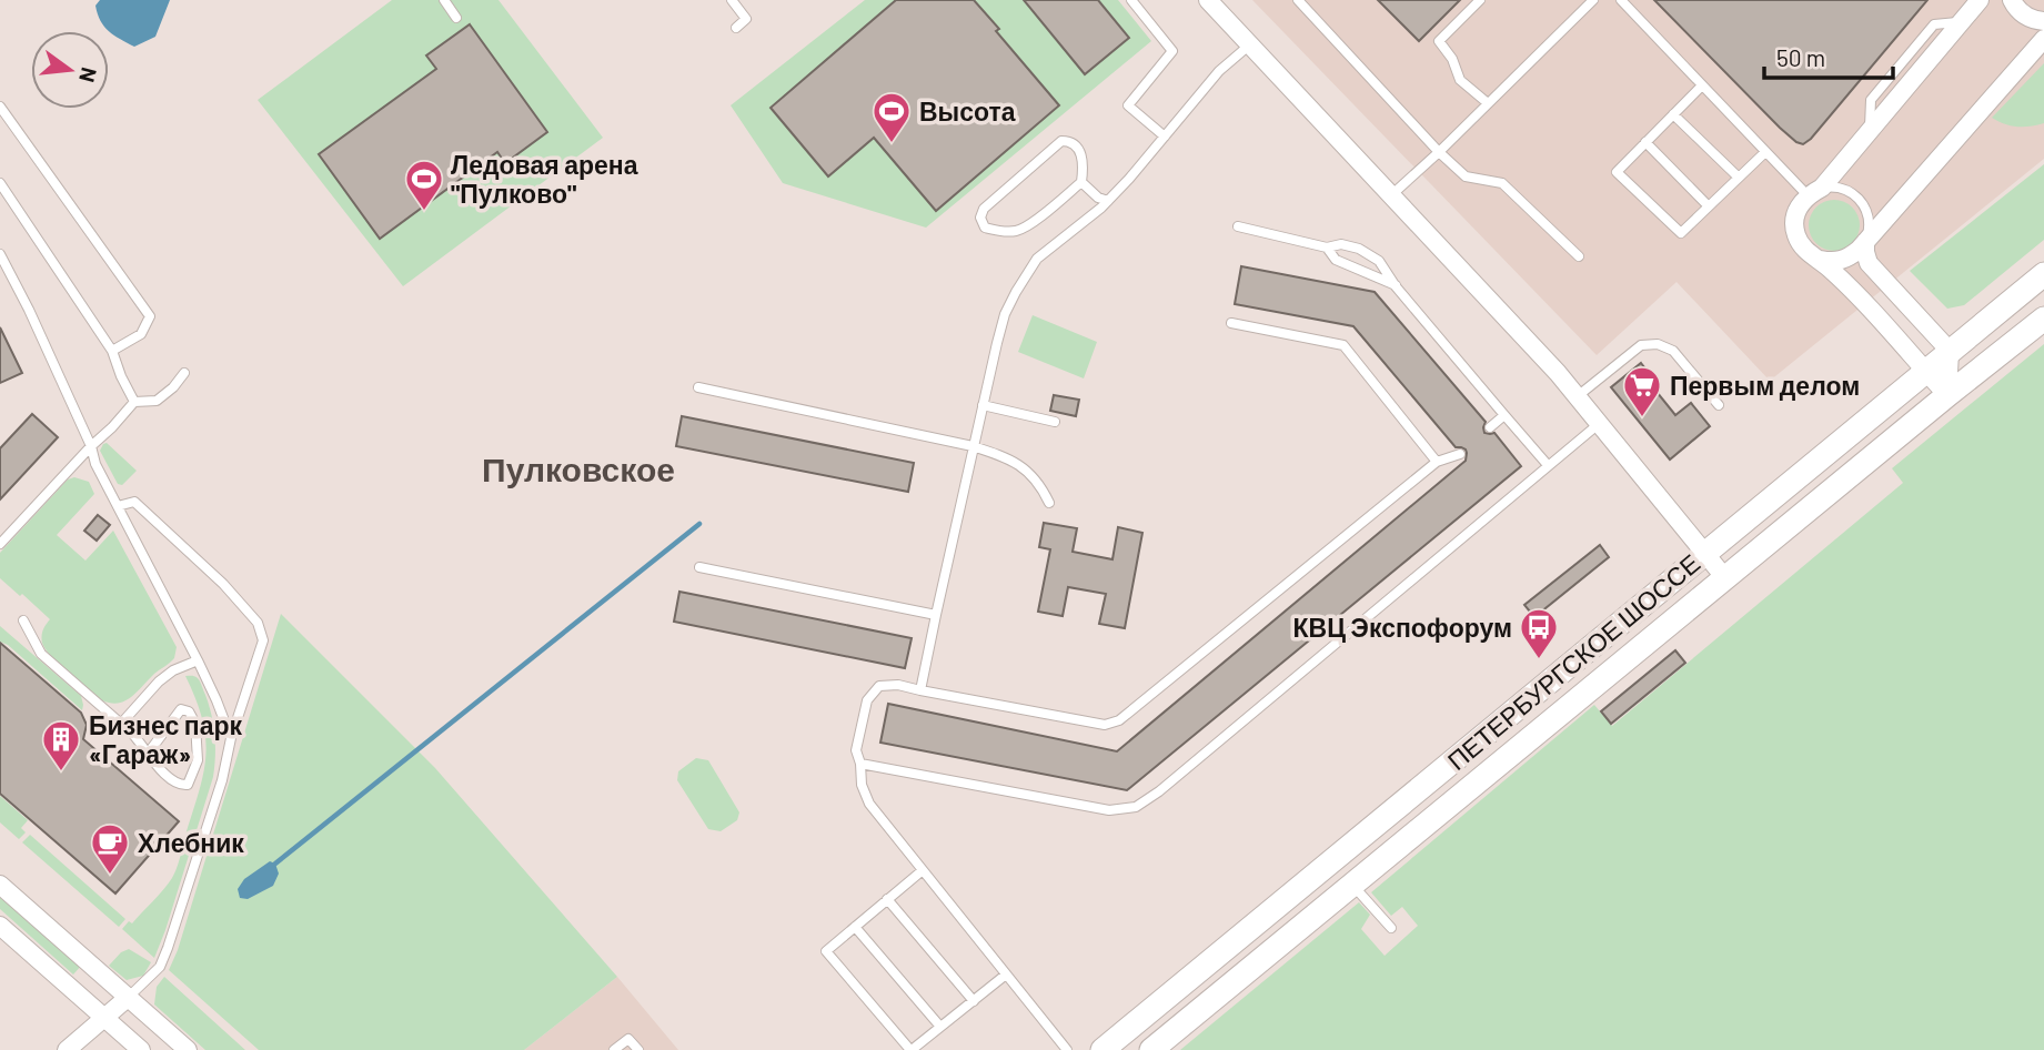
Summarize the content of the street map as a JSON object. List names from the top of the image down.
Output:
{
  "streets": {
    "main road": ["ПЕТЕРБУРГСКОЕ ШОССЕ"]
  },
  "districts": ["Пулковское"],
  "places": {
    "sports": ["Высота", "Ледовая арена \"Пулково\""],
    "supermarket": ["Первым делом"],
    "bus stop": ["КВЦ Экспофорум"],
    "building": ["Бизнес парк «Гараж»"],
    "cafe": ["Хлебник"]
  },
  "scale_bar": "50 m",
  "north": "right"
}
